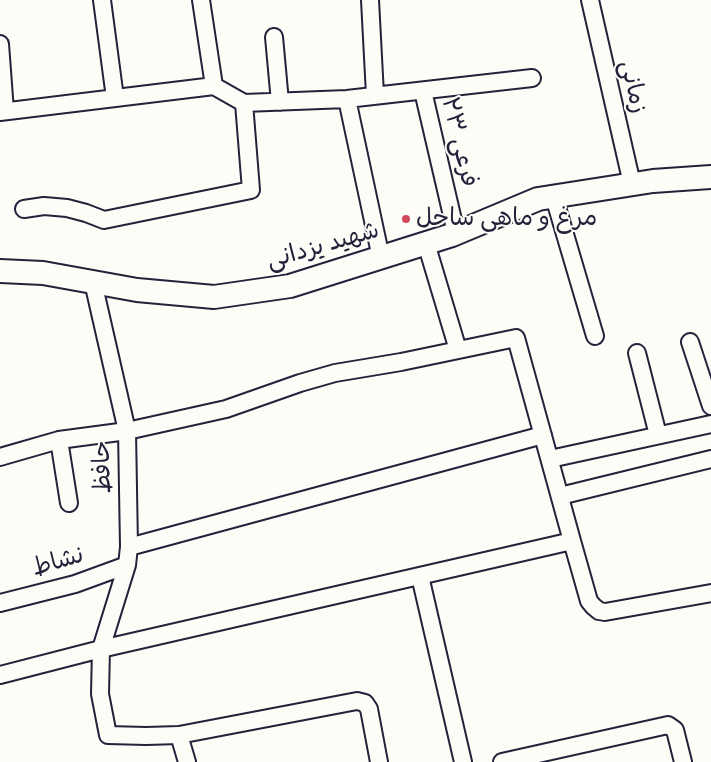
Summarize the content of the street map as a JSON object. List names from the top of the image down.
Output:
{
  "streets": {
    "street": [
      "زمانی",
      "فرعی ۲۳",
      "شهید یزدانی",
      "حافظ",
      "نشاط"
    ]
  },
  "crossings": [
    ["زمانی", "شهید یزدانی"],
    ["فرعی ۲۳", "شهید یزدانی"],
    ["شهید یزدانی", "حافظ"],
    ["حافظ", "نشاط"]
  ],
  "places": ["مرغ و ماهی ساحل"]
}
